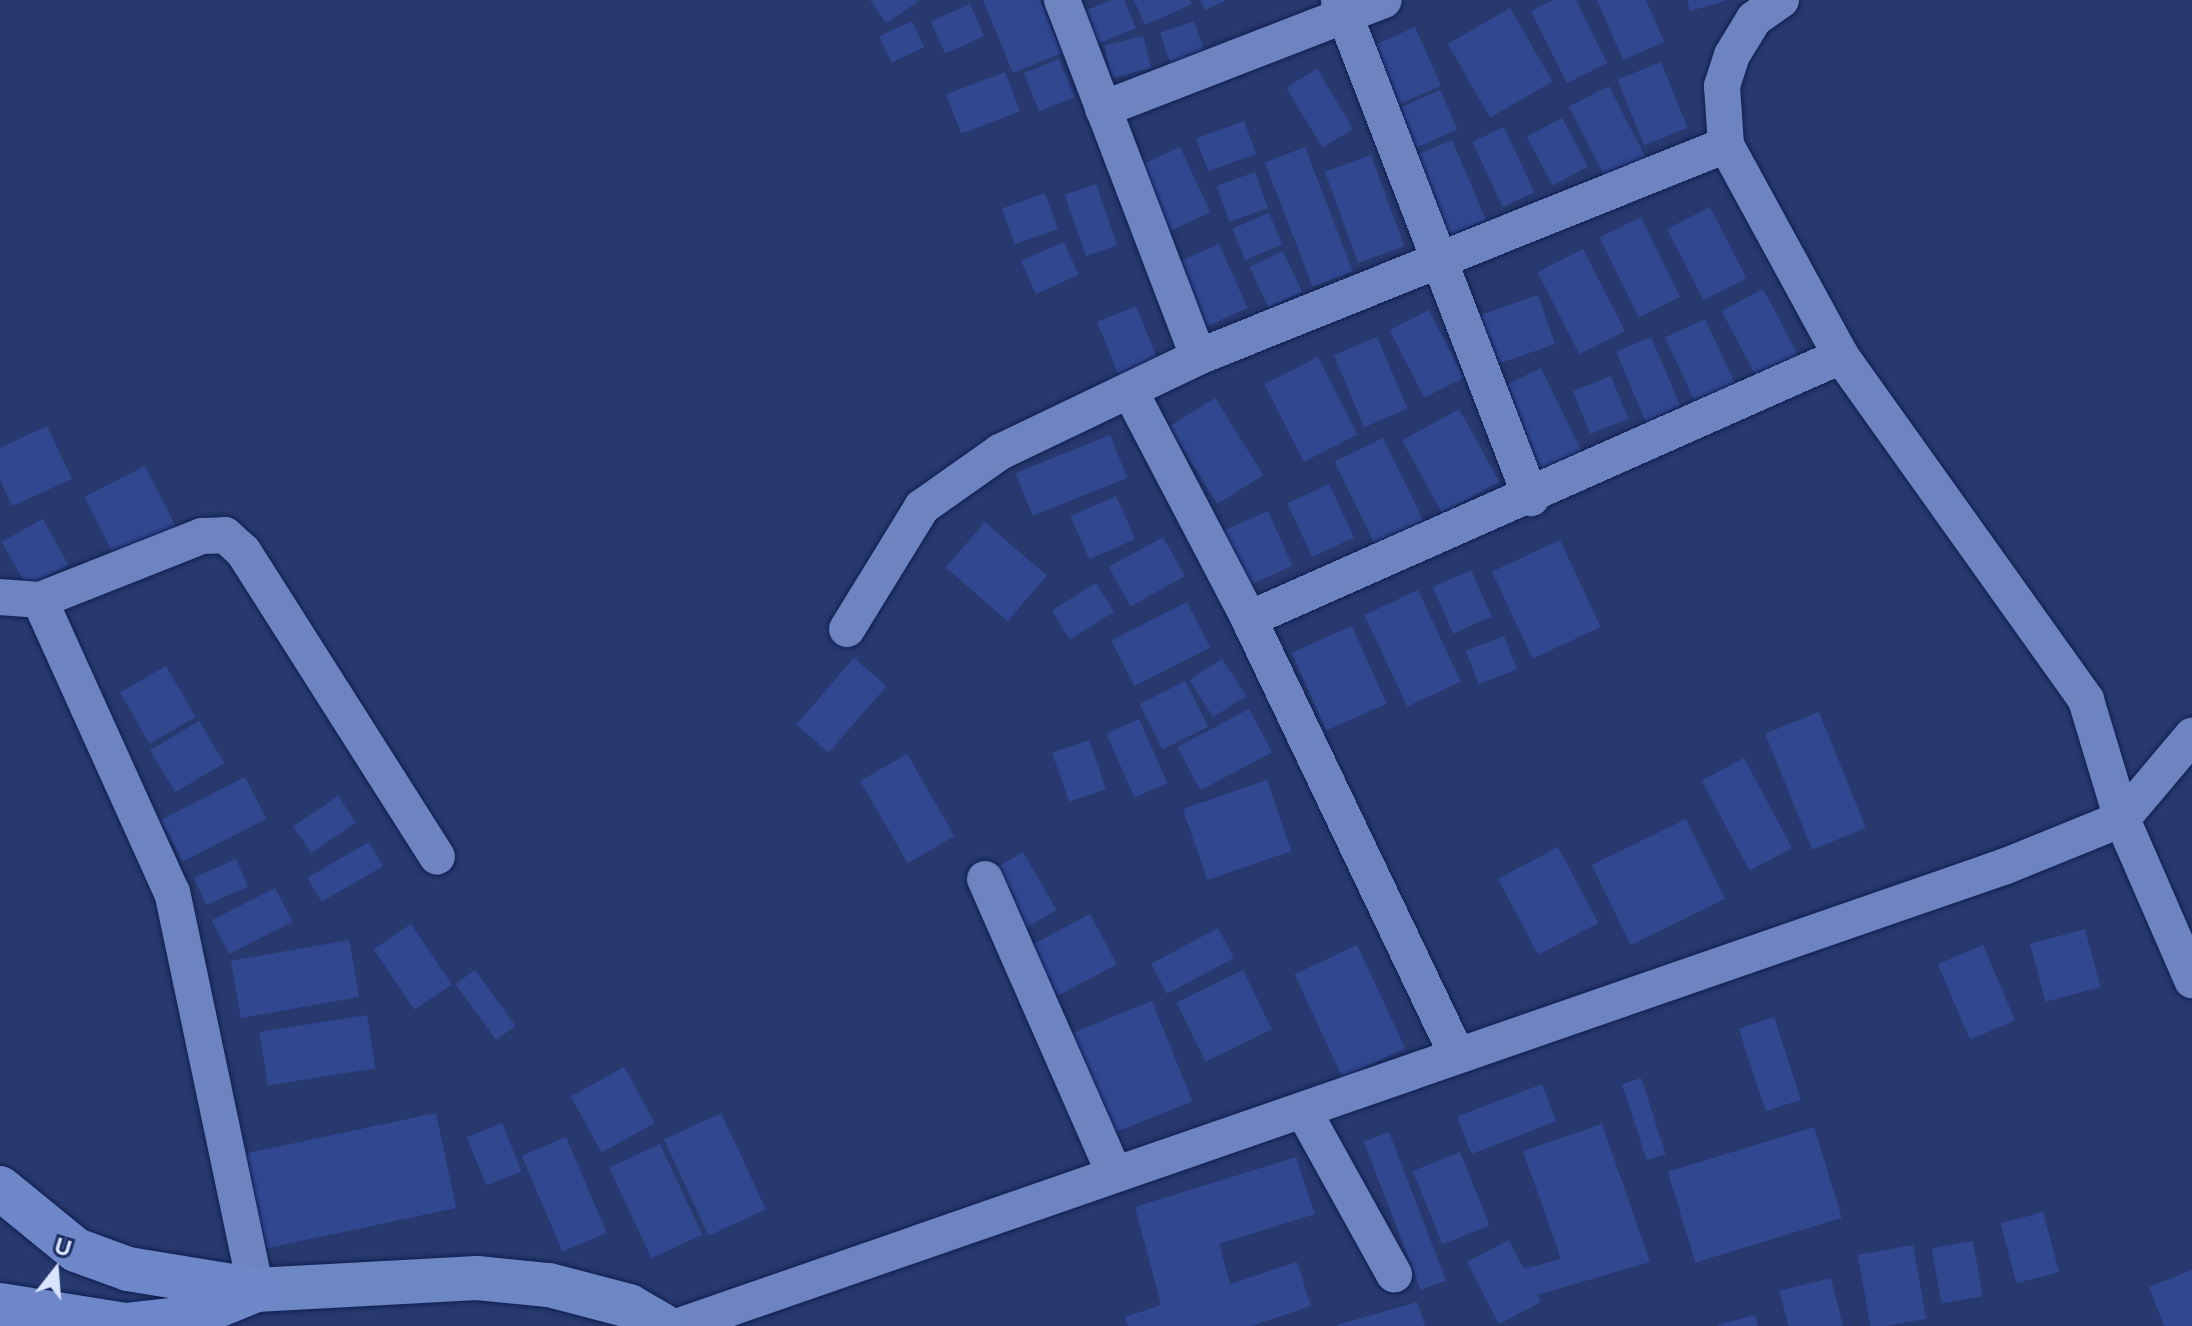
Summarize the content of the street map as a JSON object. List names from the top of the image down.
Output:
{
  "north": "top"
}
